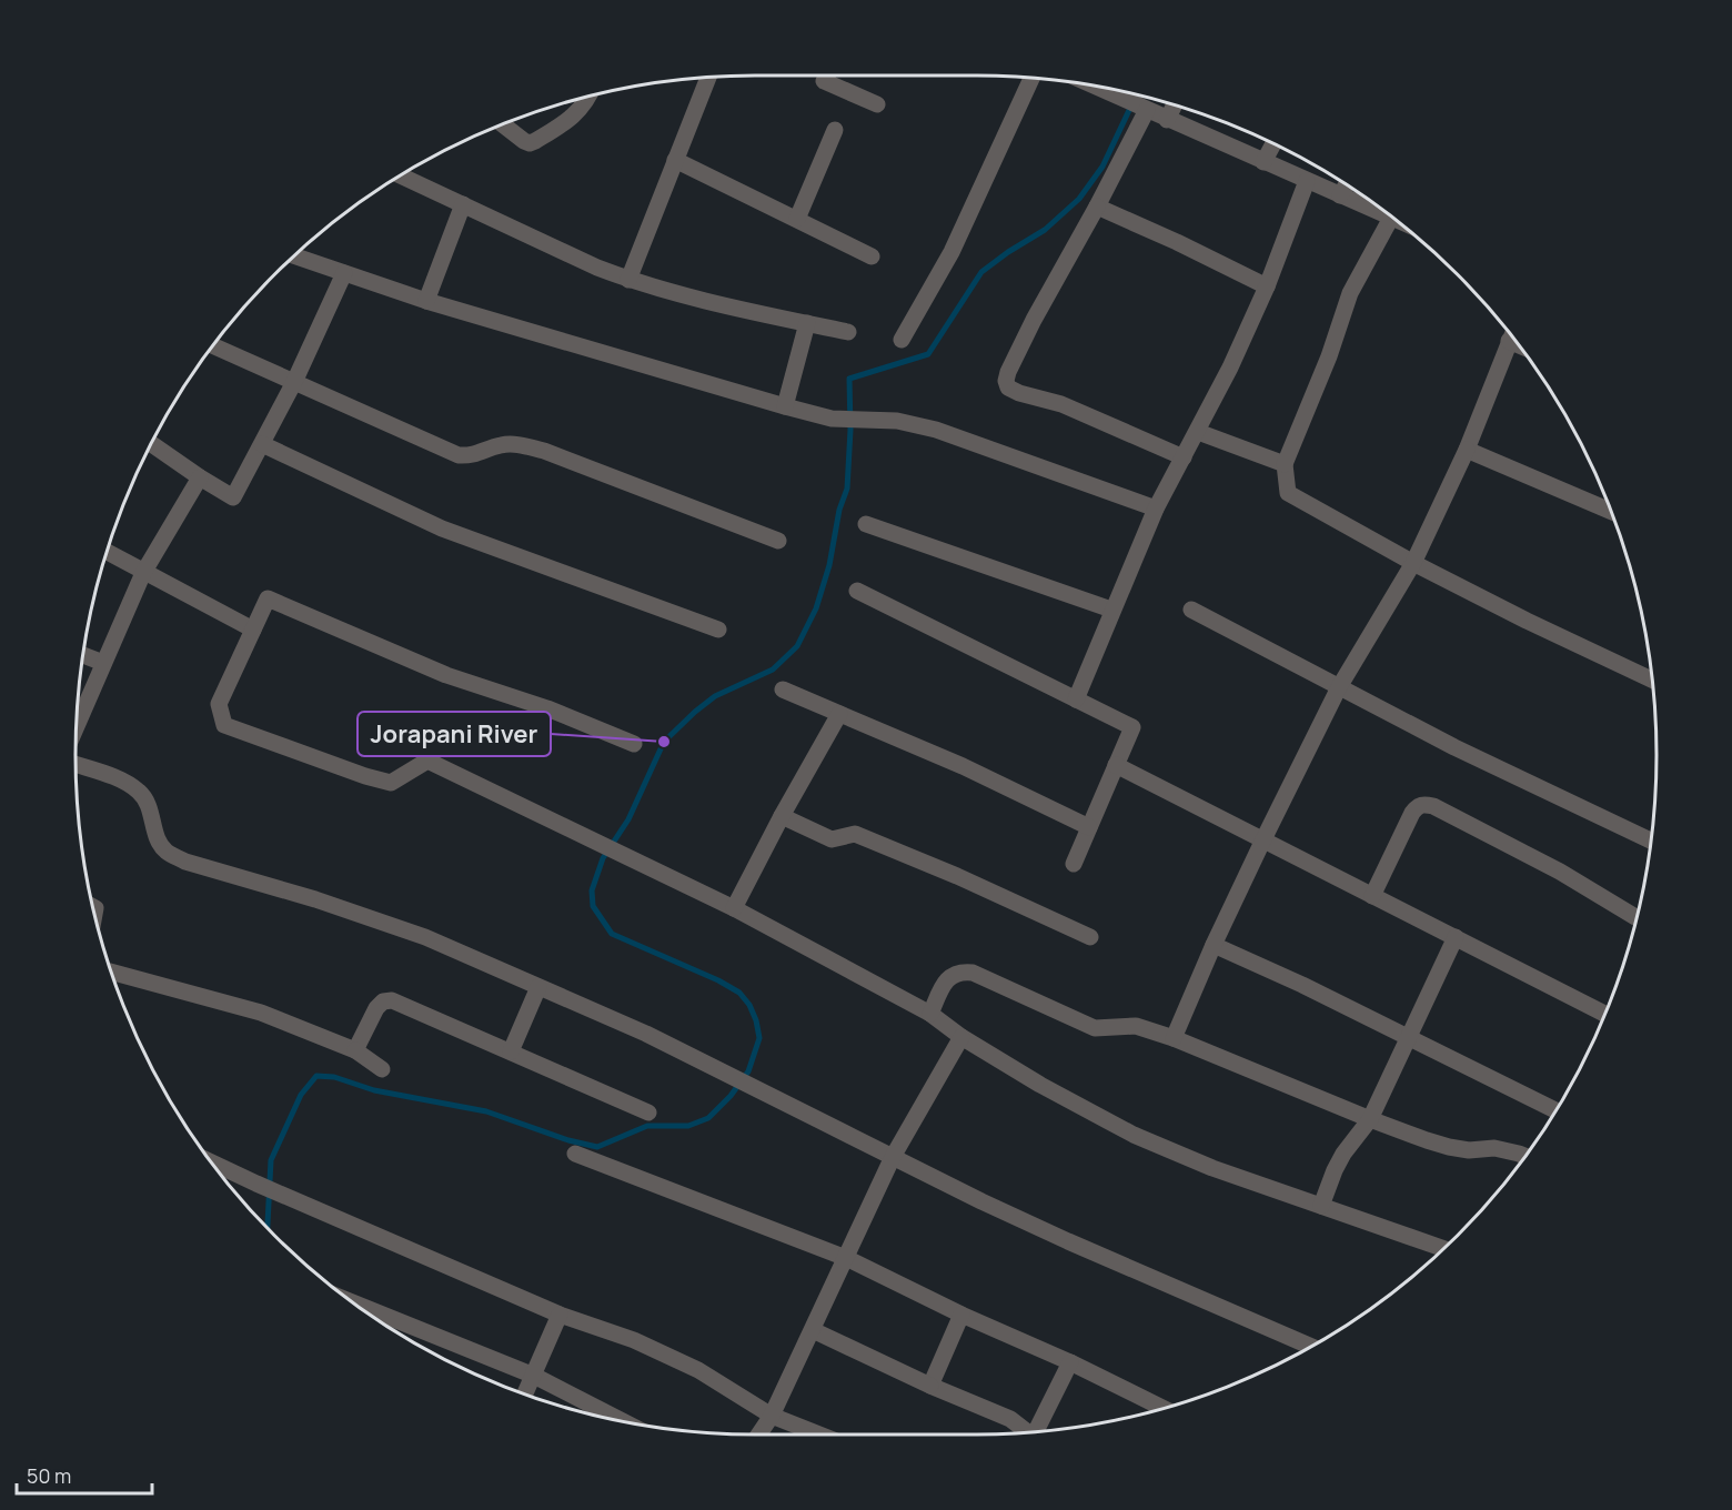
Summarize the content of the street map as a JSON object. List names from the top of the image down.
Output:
{
  "places": ["Jorapani River"],
  "scale_bar": "50 m"
}
